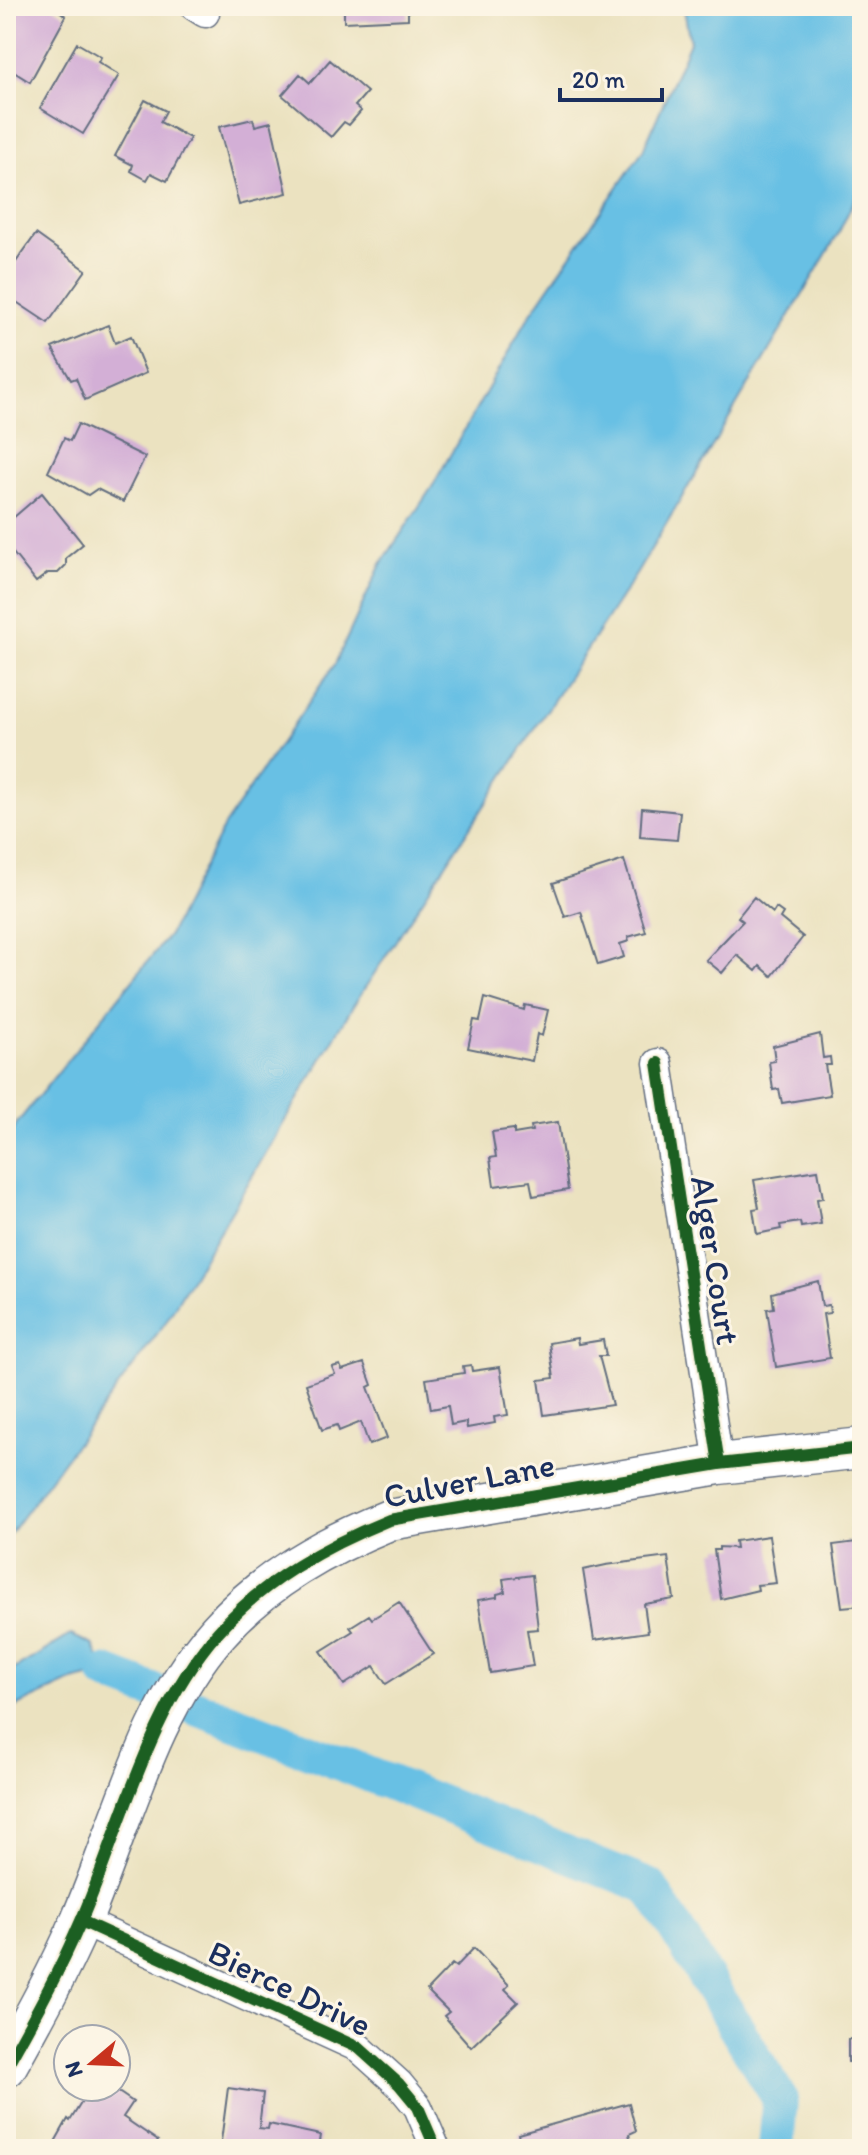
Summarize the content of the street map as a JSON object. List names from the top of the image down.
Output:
{
  "streets": {
    "street": ["Alger Court", "Culver Lane", "Bierce Drive"]
  },
  "crossings": [
    ["Alger Court", "Culver Lane"],
    ["Culver Lane", "Bierce Drive"]
  ],
  "scale_bar": "20 m",
  "north": "left"
}
